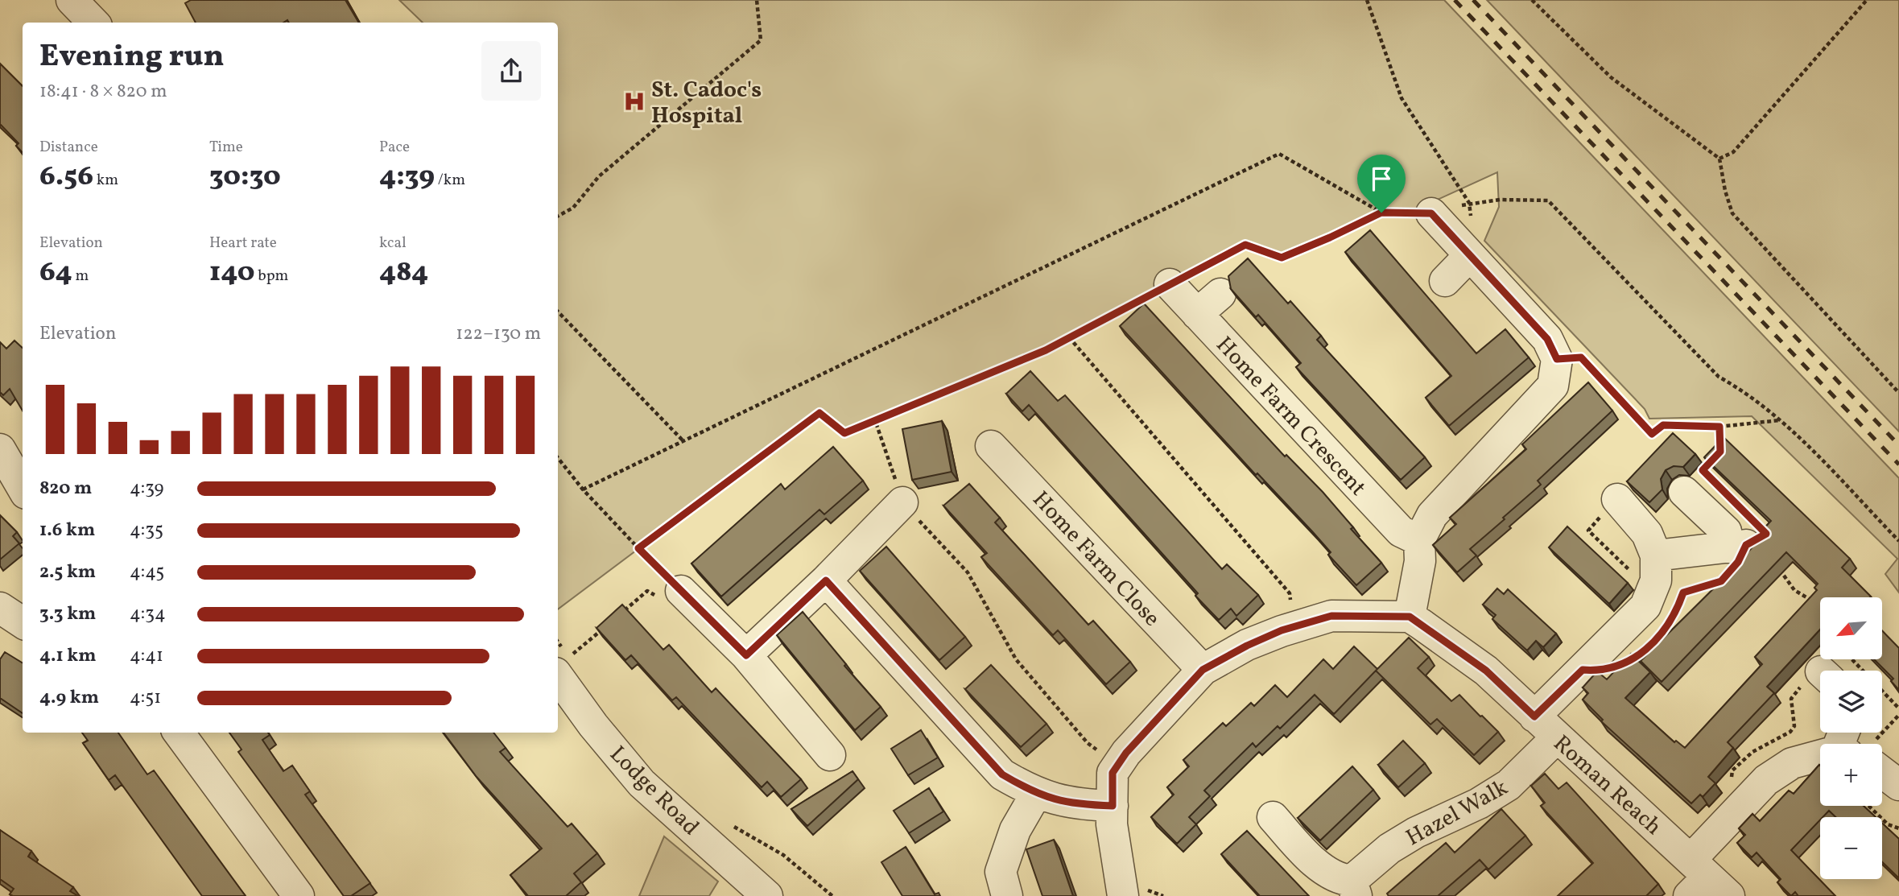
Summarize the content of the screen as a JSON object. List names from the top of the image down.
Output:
{
  "streets": {
    "street": [
      "Home Farm Crescent",
      "Home Farm Close",
      "Roman Reach",
      "Lodge Road",
      "Hazel Walk"
    ]
  },
  "crossings": [
    ["Roman Reach", "Hazel Walk"]
  ],
  "places": {
    "hospital": ["St. Cadoc's Hospital"]
  },
  "north": "bottom left",
  "page": {
    "heading": ["Evening run", "18:41 · 8 × 820 m"],
    "stats": [
      ["Distance", "6.56 km"],
      ["Time", "30:30"],
      ["Pace", "4:39 /km"],
      ["Elevation", "64 m"],
      ["Heart rate", "140 bpm"],
      ["kcal", "484"]
    ],
    "chart": ["Elevation", "122–130 m"],
    "list": [
      {
        "name": "820 m",
        "note": "4:39"
      },
      {
        "name": "1.6 km",
        "note": "4:35"
      },
      {
        "name": "2.5 km",
        "note": "4:45"
      },
      {
        "name": "3.3 km",
        "note": "4:34"
      },
      {
        "name": "4.1 km",
        "note": "4:41"
      },
      {
        "name": "4.9 km",
        "note": "4:51"
      }
    ],
    "map_buttons": ["+", "−"]
  }
}
